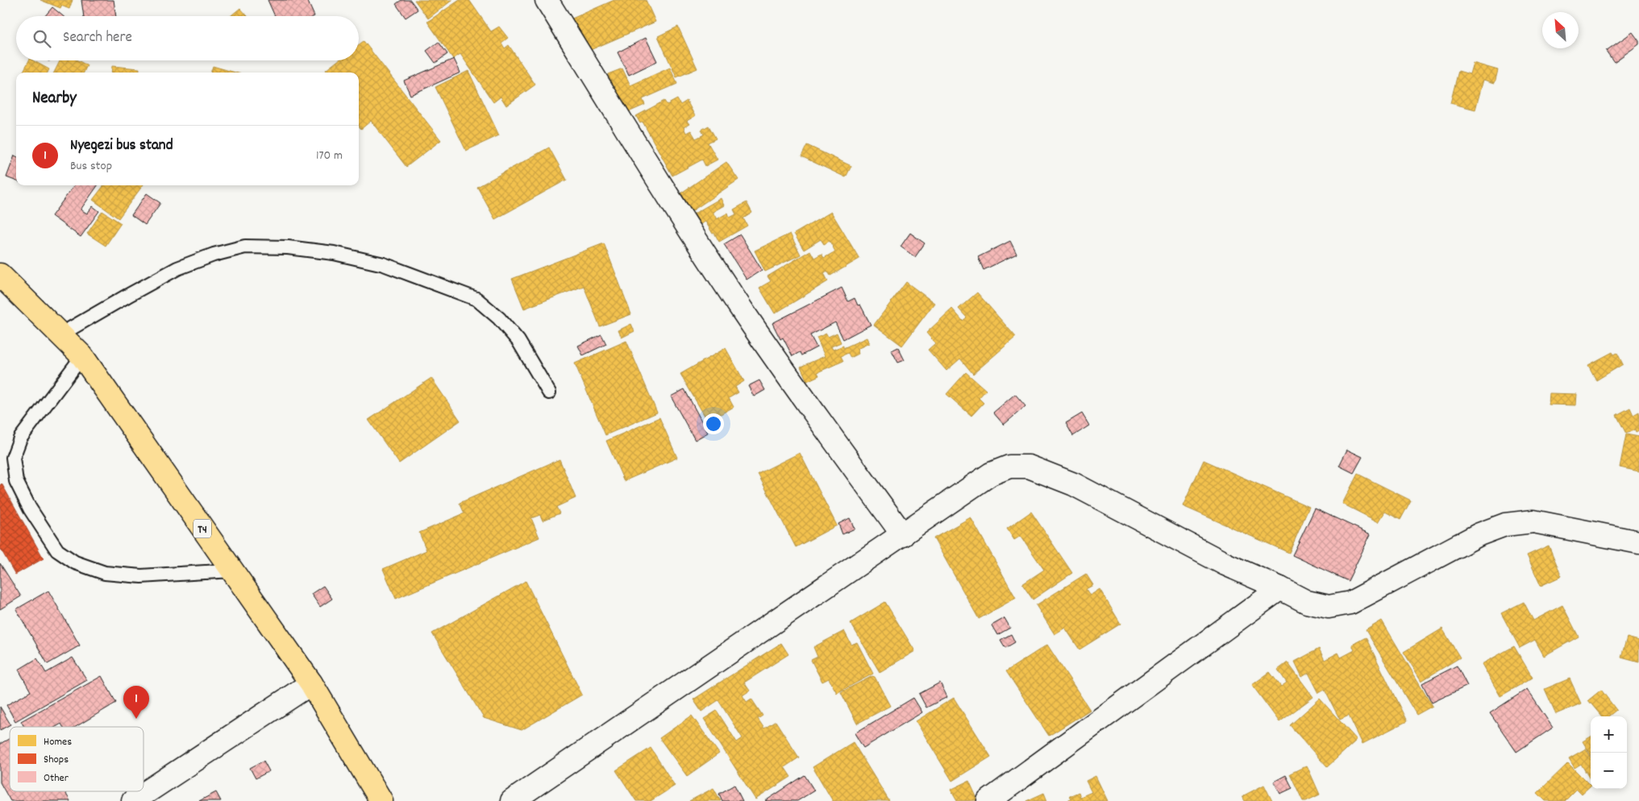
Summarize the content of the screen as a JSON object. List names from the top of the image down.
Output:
{
  "streets": {
    "highway": ["T4"]
  },
  "legend": ["Homes", "Shops", "Other"],
  "north": "top left",
  "page": {
    "search": "Search here",
    "heading": "Nearby",
    "list": [
      {
        "mark": "1",
        "name": "Nyegezi bus stand",
        "note": "Bus stop",
        "value": "170 m"
      }
    ],
    "pins": "1",
    "map_buttons": ["+", "−"]
  }
}
